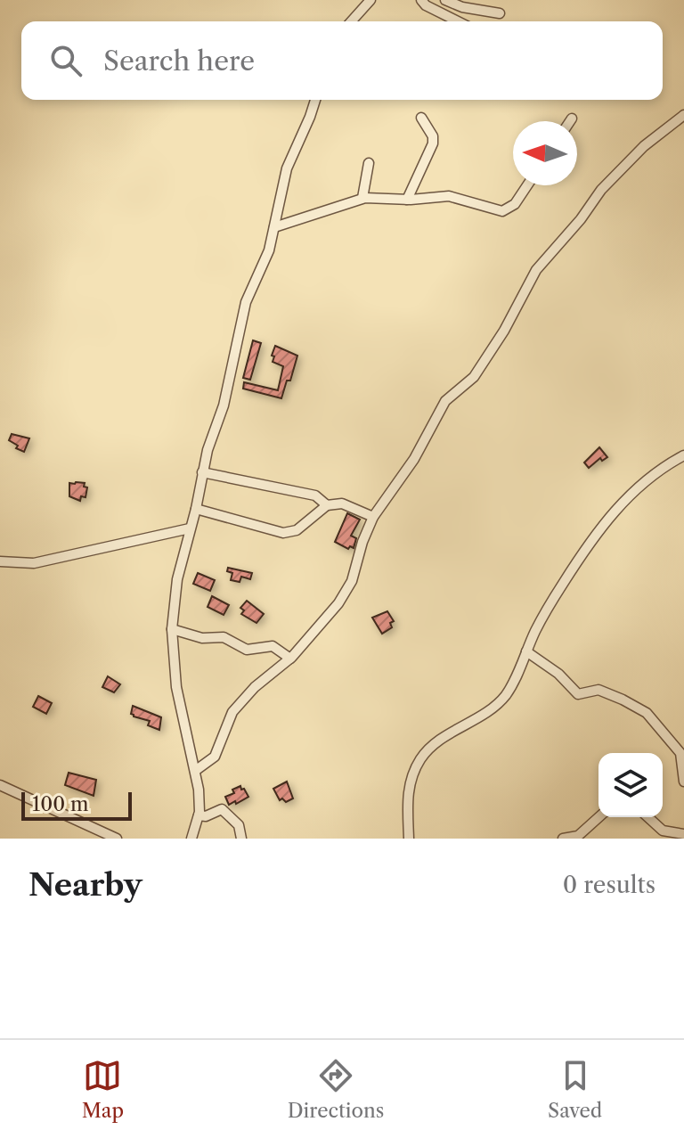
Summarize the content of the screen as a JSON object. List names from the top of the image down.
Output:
{
  "scale_bar": "100 m",
  "north": "left",
  "page": {
    "search": "Search here",
    "scale": "100 m",
    "heading": ["Nearby", "0 results"],
    "nav": ["Map", "Directions", "Saved"]
  }
}
